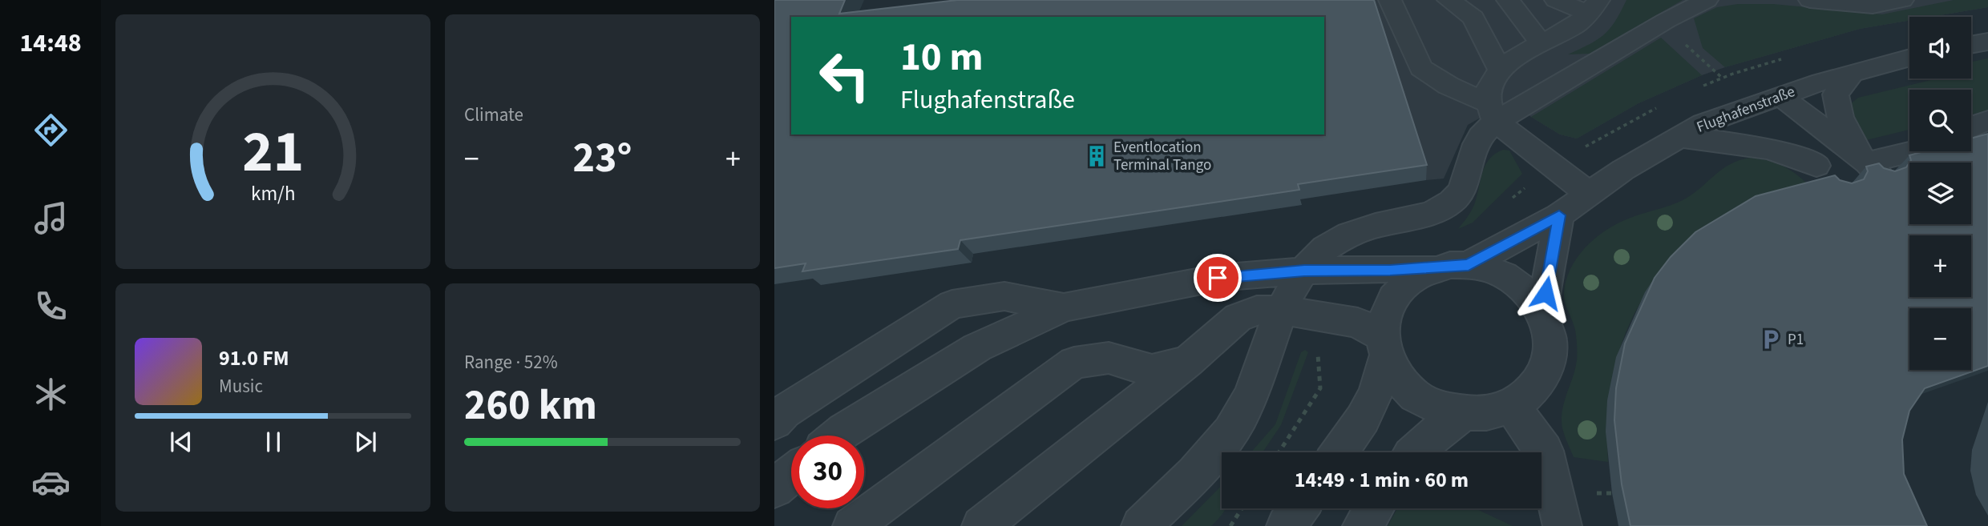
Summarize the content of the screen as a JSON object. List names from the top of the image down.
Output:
{
  "streets": {
    "street": ["Flughafenstraße"]
  },
  "places": {
    "building": ["Eventlocation Terminal Tango"],
    "parking": ["P1"]
  },
  "page": {
    "tabs": "14:48",
    "tile": [
      "Climate",
      ["Range · 52%", "260 km"]
    ],
    "map_buttons": ["+", "−"],
    "turn": ["10 m", "Flughafenstraße"],
    "heat": ["−", "23°", "+"],
    "song": ["91.0 FM", "Music"],
    "limit": "30",
    "trip": "14:49 · 1 min · 60 m",
    "gauge": ["21", "km/h"]
  }
}
